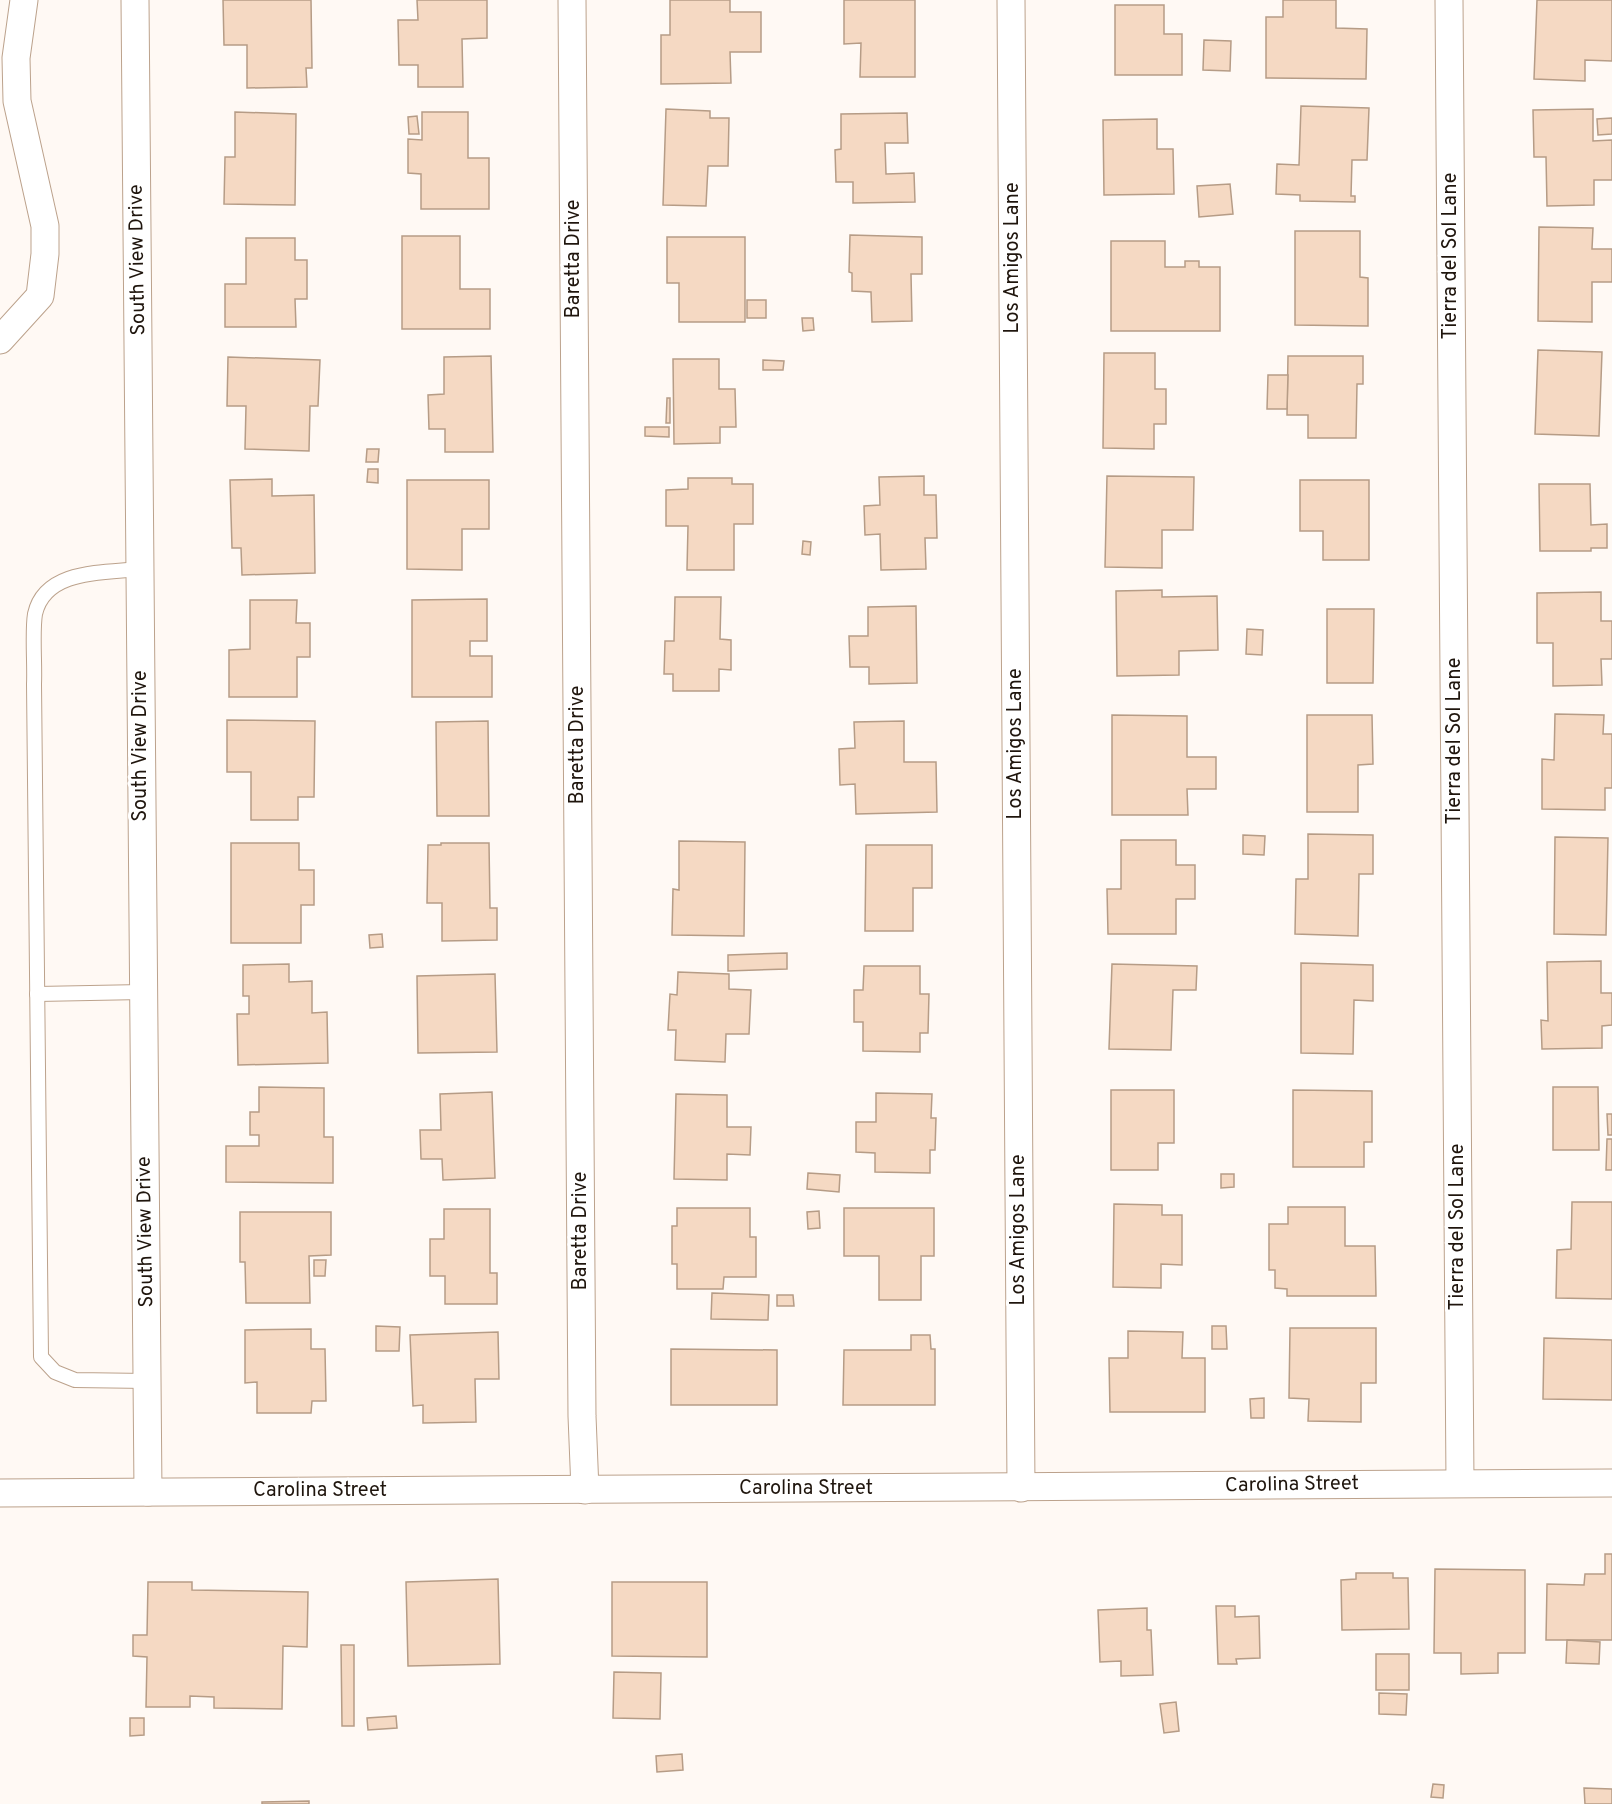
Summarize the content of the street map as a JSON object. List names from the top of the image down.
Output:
{
  "streets": {
    "street": [
      "Tierra del Sol Lane",
      "Los Amigos Lane",
      "Baretta Drive",
      "South View Drive",
      "Carolina Street"
    ]
  },
  "crossings": [
    ["Tierra del Sol Lane", "Carolina Street"],
    ["Los Amigos Lane", "Carolina Street"],
    ["Baretta Drive", "Carolina Street"],
    ["South View Drive", "Carolina Street"]
  ]
}
